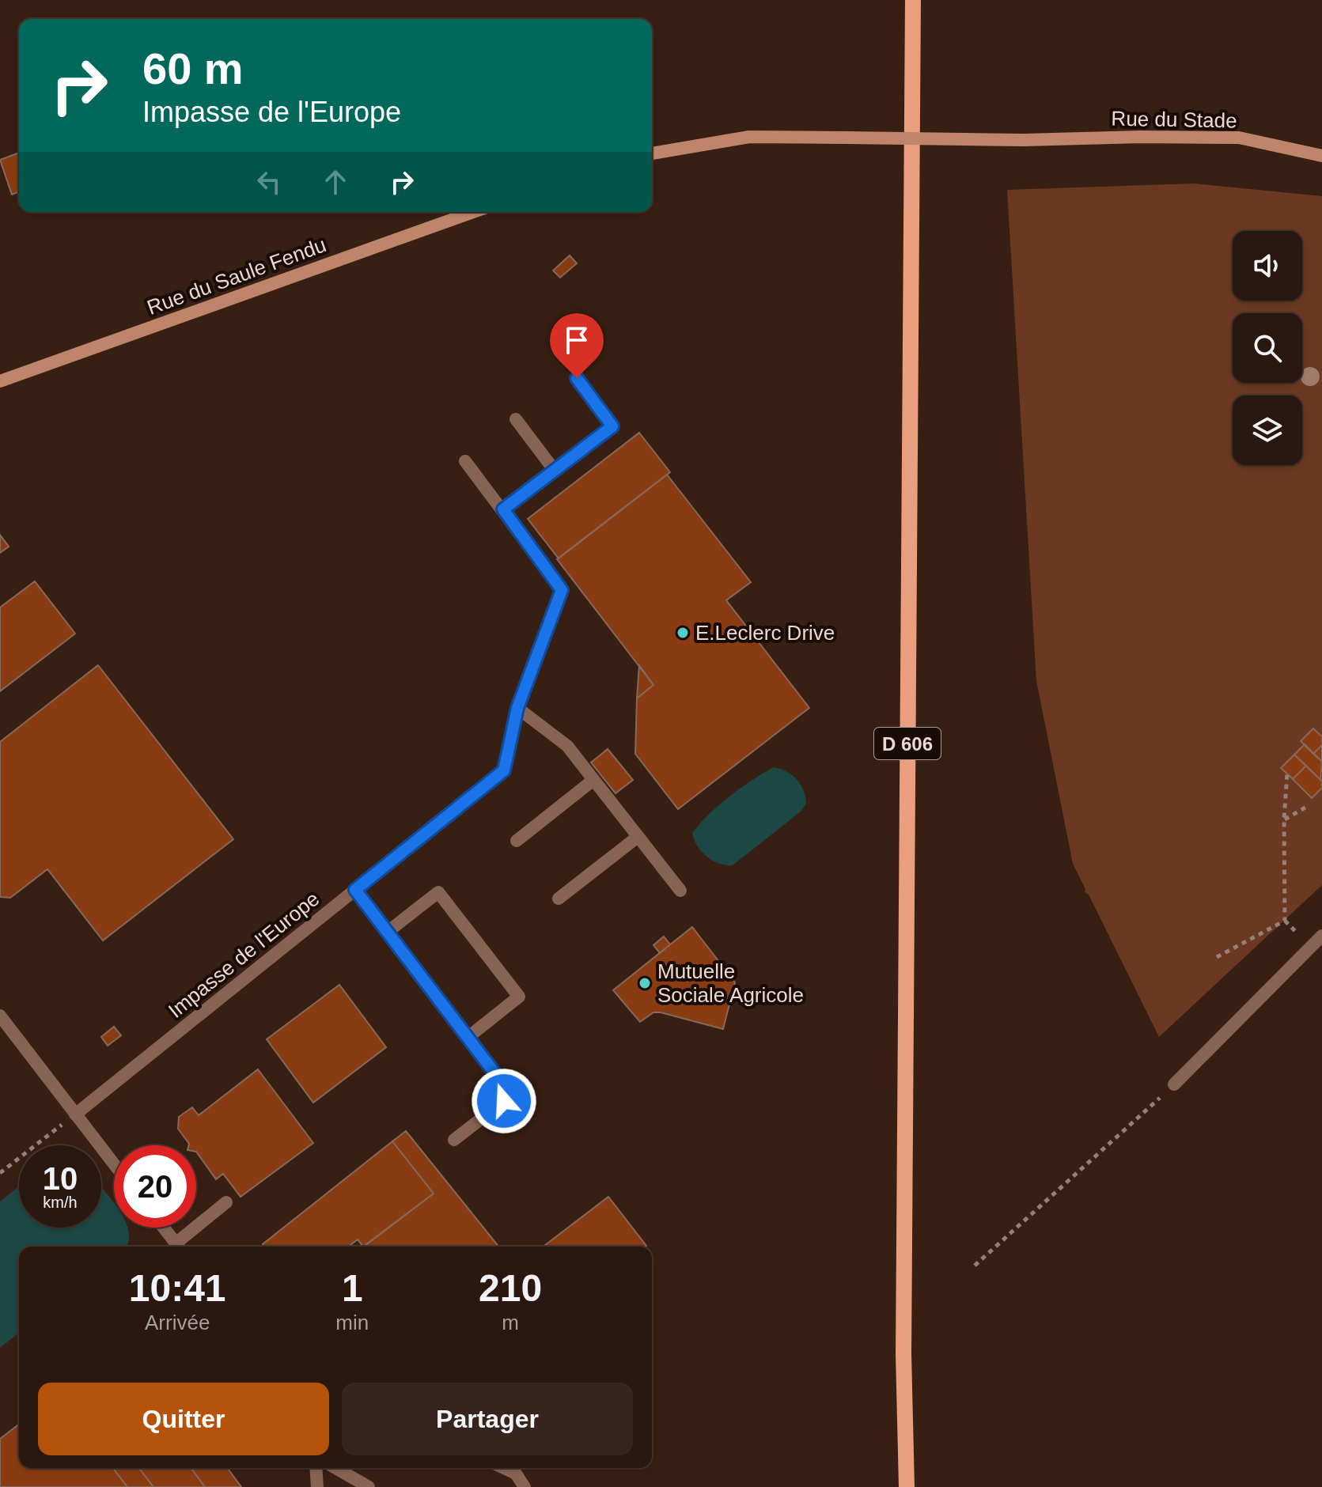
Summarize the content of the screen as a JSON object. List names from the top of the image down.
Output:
{
  "streets": {
    "main road": ["D 606"],
    "street": ["Rue du Stade", "Rue du Saule Fendu", "Impasse de l'Europe"]
  },
  "places": ["E.Leclerc Drive", "Mutuelle Sociale Agricole"],
  "page": {
    "turn": ["60 m", "Impasse de l'Europe"],
    "speed": "10 km/h",
    "limit": "20",
    "eta": [
      "10:41",
      "Arrivée",
      "1",
      "min",
      "210",
      "m"
    ],
    "buttons": ["Quitter", "Partager"]
  }
}
